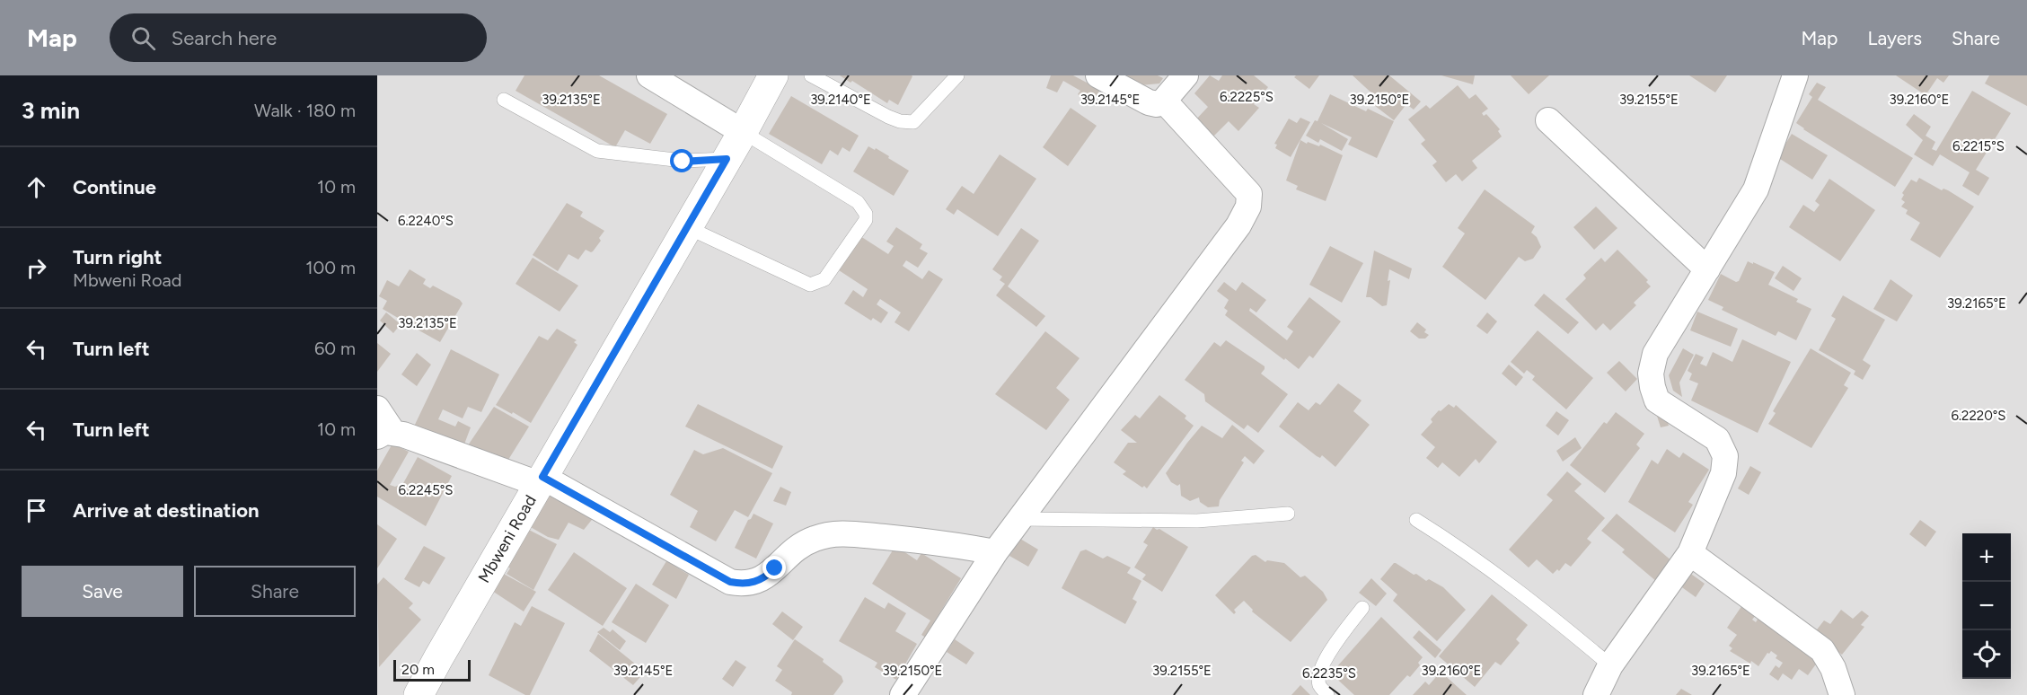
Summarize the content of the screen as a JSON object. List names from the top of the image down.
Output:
{
  "streets": {
    "street": ["Mbweni Road"]
  },
  "scale_bar": "20 m",
  "page": {
    "header": "Map",
    "search": "Search here",
    "nav": ["Map", "Layers", "Share"],
    "heading": ["3 min", "Walk · 180 m"],
    "list": [
      ["Continue", "10 m"],
      ["Turn right", "Mbweni Road", "100 m"],
      ["Turn left", "60 m"],
      ["Turn left", "10 m"],
      "Arrive at destination"
    ],
    "map_buttons": ["+", "−"],
    "buttons": ["Save", "Share"],
    "scale": "20 m"
  },
  "coordinates": [
    "6.2225°S",
    "39.2135°E",
    "39.2140°E",
    "39.2145°E",
    "39.2150°E",
    "39.2155°E",
    "39.2160°E",
    "6.2215°S",
    "6.2240°S",
    "39.2165°E",
    "6.2220°S",
    "6.2245°S",
    "6.2235°S"
  ]
}
